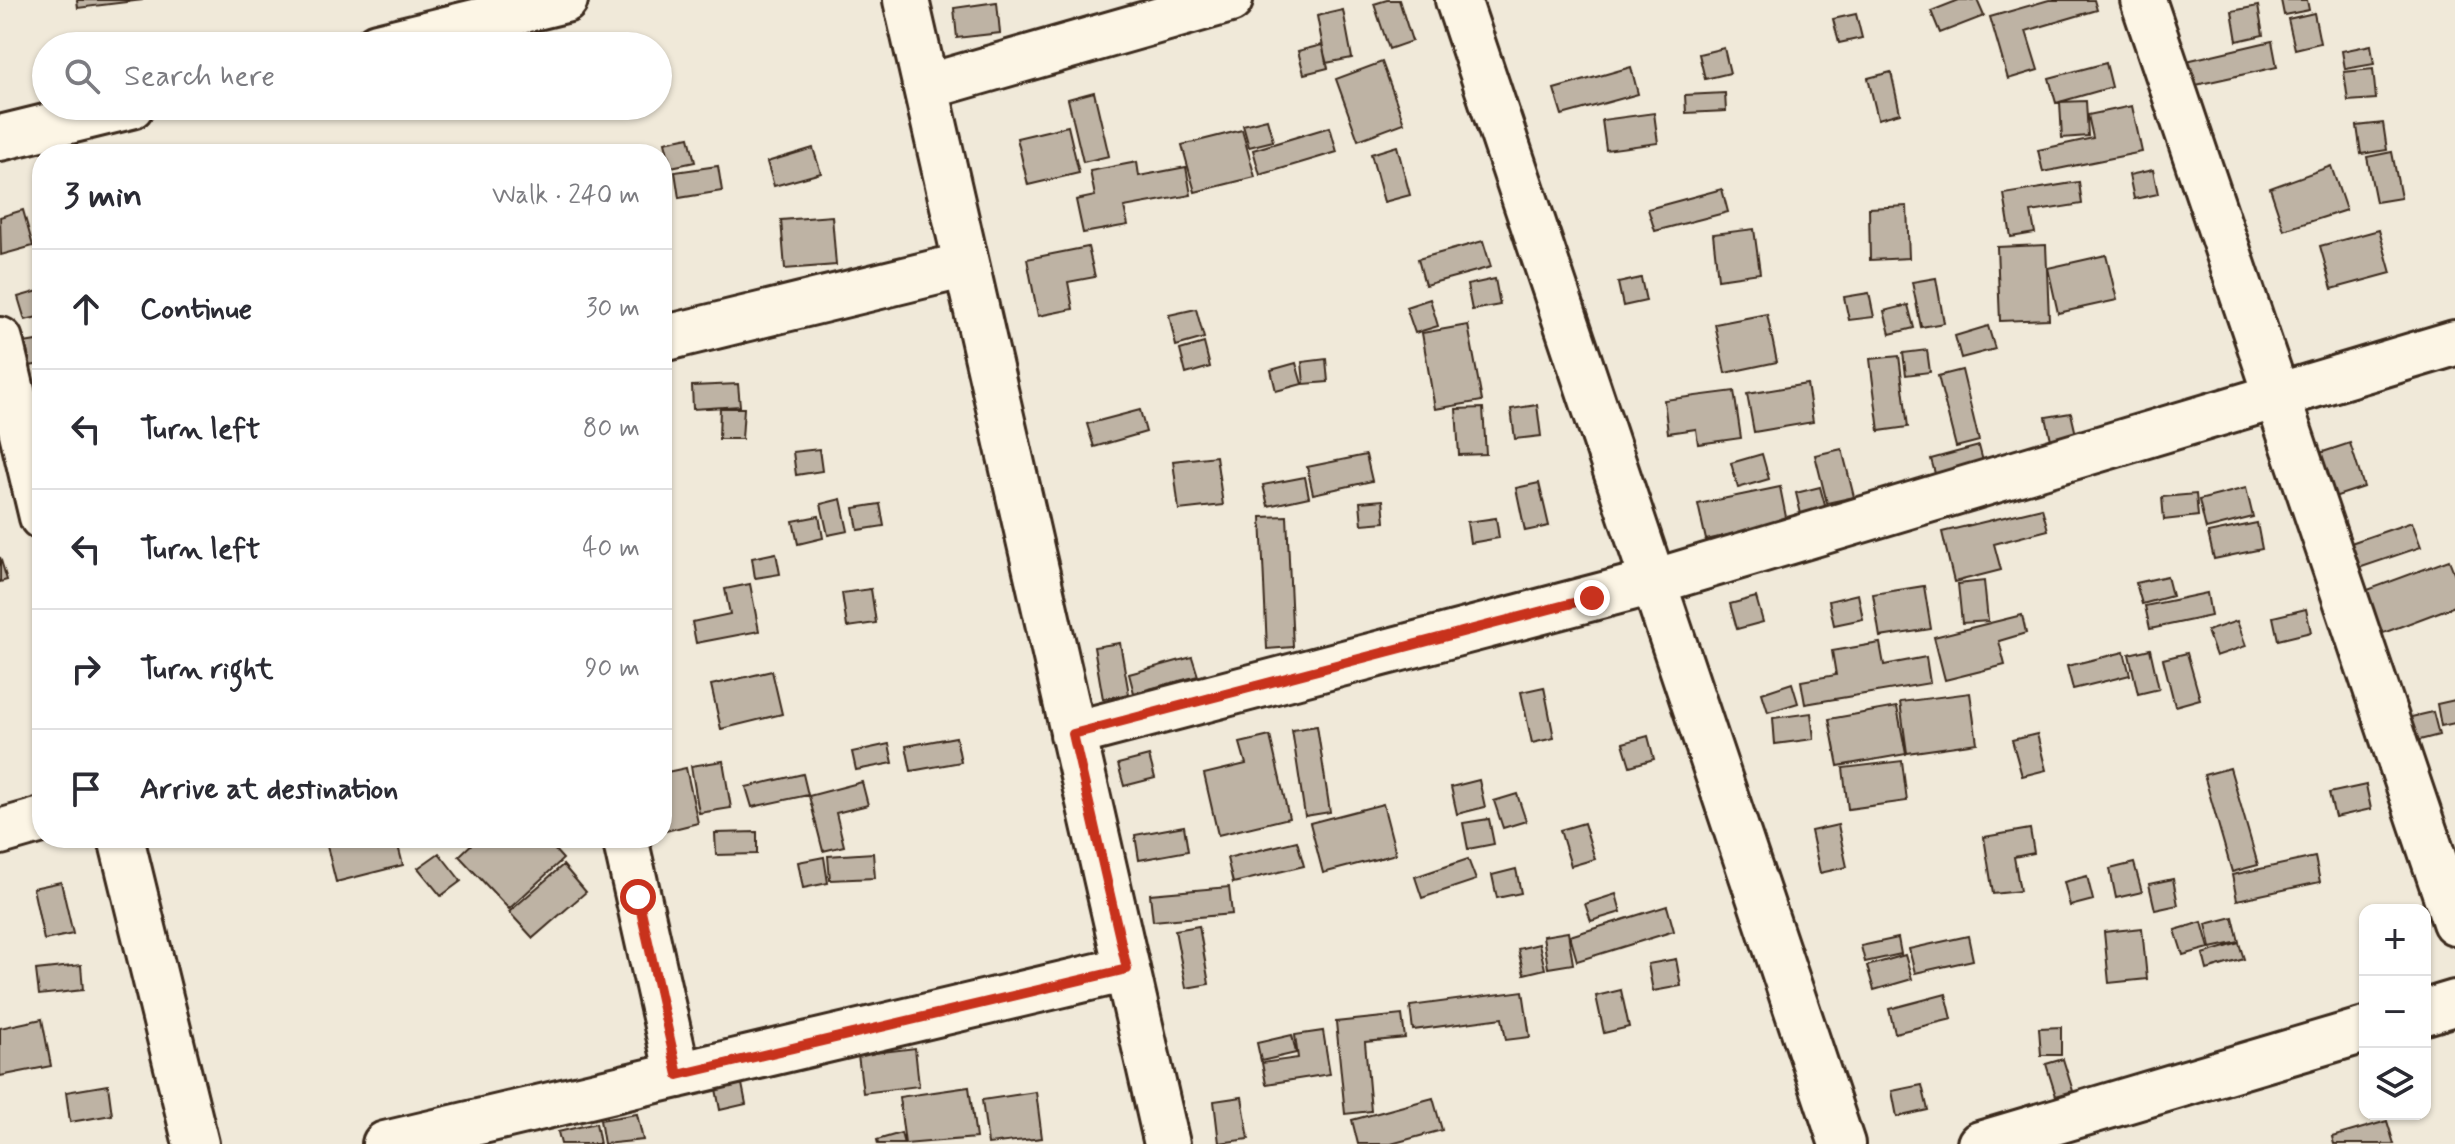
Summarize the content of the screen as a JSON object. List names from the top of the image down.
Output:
{
  "page": {
    "search": "Search here",
    "heading": ["3 min", "Walk · 240 m"],
    "list": [
      ["Continue", "30 m"],
      ["Turn left", "80 m"],
      ["Turn left", "40 m"],
      ["Turn right", "90 m"],
      "Arrive at destination"
    ],
    "map_buttons": ["+", "−"]
  }
}
